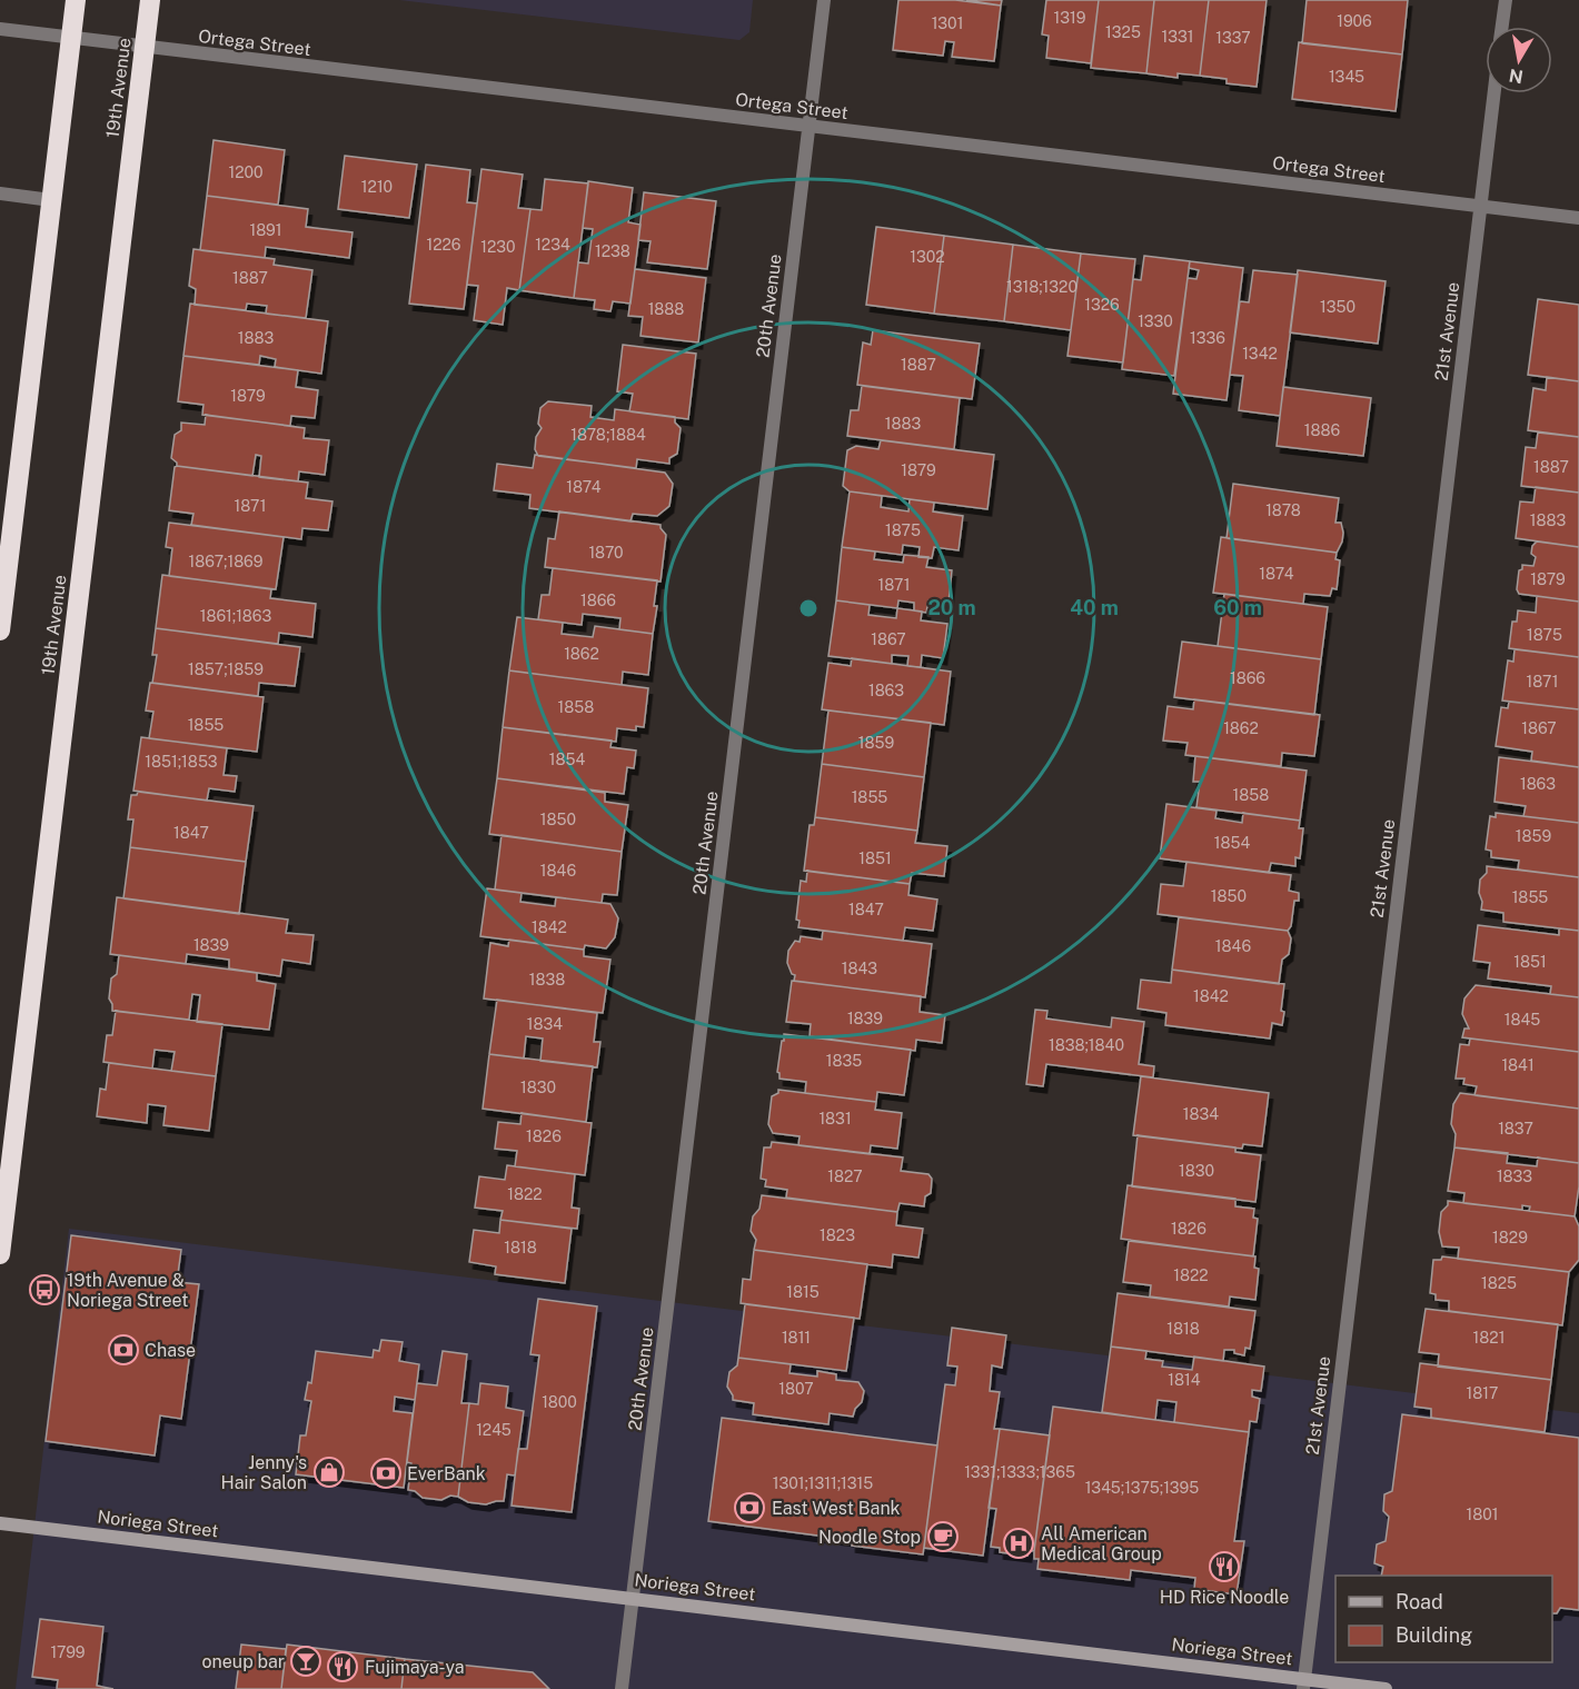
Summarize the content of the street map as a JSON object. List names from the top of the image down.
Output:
{
  "streets": {
    "highway": ["19th Avenue"],
    "street": [
      "Ortega Street",
      "20th Avenue",
      "21st Avenue",
      "Noriega Street"
    ]
  },
  "crossings": [
    ["Ortega Street", "19th Avenue"],
    ["Ortega Street", "20th Avenue"],
    ["Ortega Street", "21st Avenue"],
    ["20th Avenue", "Noriega Street"],
    ["21st Avenue", "Noriega Street"]
  ],
  "places": {
    "bus stop": ["19th Avenue & Noriega Street"],
    "bank": ["Chase", "EverBank", "East West Bank"],
    "shop": ["Jenny's Hair Salon"],
    "cafe": ["Noodle Stop"],
    "hospital": ["All American Medical Group"],
    "restaurant": ["HD Rice Noodle", "Fujimaya-ya"],
    "bar": ["oneup bar"]
  },
  "house_numbers": [
    "1319",
    "1906",
    "1301",
    "1325",
    "1331",
    "1337",
    "1345",
    "1200",
    "1210",
    "1891",
    "1226",
    "1234",
    "1230",
    "1238",
    "1302",
    "1887",
    "1318;1320",
    "1326",
    "1350",
    "1888",
    "1330",
    "1883",
    "1336",
    "1342",
    "1887",
    "1879",
    "1883",
    "1886",
    "1878;1884",
    "1887",
    "1879",
    "1874",
    "1871",
    "1878",
    "1883",
    "1875",
    "1870",
    "1867;1869",
    "1874",
    "1879",
    "1871",
    "1866",
    "1861;1863",
    "1875",
    "1867",
    "1862",
    "1857;1859",
    "1866",
    "1871",
    "1863",
    "1858",
    "1855",
    "1862",
    "1867",
    "1859",
    "1854",
    "1851;1853",
    "1863",
    "1858",
    "1855",
    "1850",
    "1847",
    "1859",
    "1854",
    "1851",
    "1846",
    "1850",
    "1855",
    "1847",
    "1842",
    "1839",
    "1846",
    "1851",
    "1843",
    "1838",
    "1842",
    "1839",
    "1845",
    "1834",
    "1838;1840",
    "1835",
    "1841",
    "1830",
    "1834",
    "1831",
    "1837",
    "1826",
    "1830",
    "1827",
    "1833",
    "1822",
    "1826",
    "1823",
    "1829",
    "1818",
    "1822",
    "1825",
    "1815",
    "1818",
    "1811",
    "1821",
    "1814",
    "1807",
    "1817",
    "1800",
    "1245",
    "1331;1333;1365",
    "1301;1311;1315",
    "1345;1375;1395",
    "1801",
    "1799"
  ],
  "legend": ["Road", "Building"],
  "north": "bottom",
  "rings": ["20 m", "40 m", "60 m"]
}
